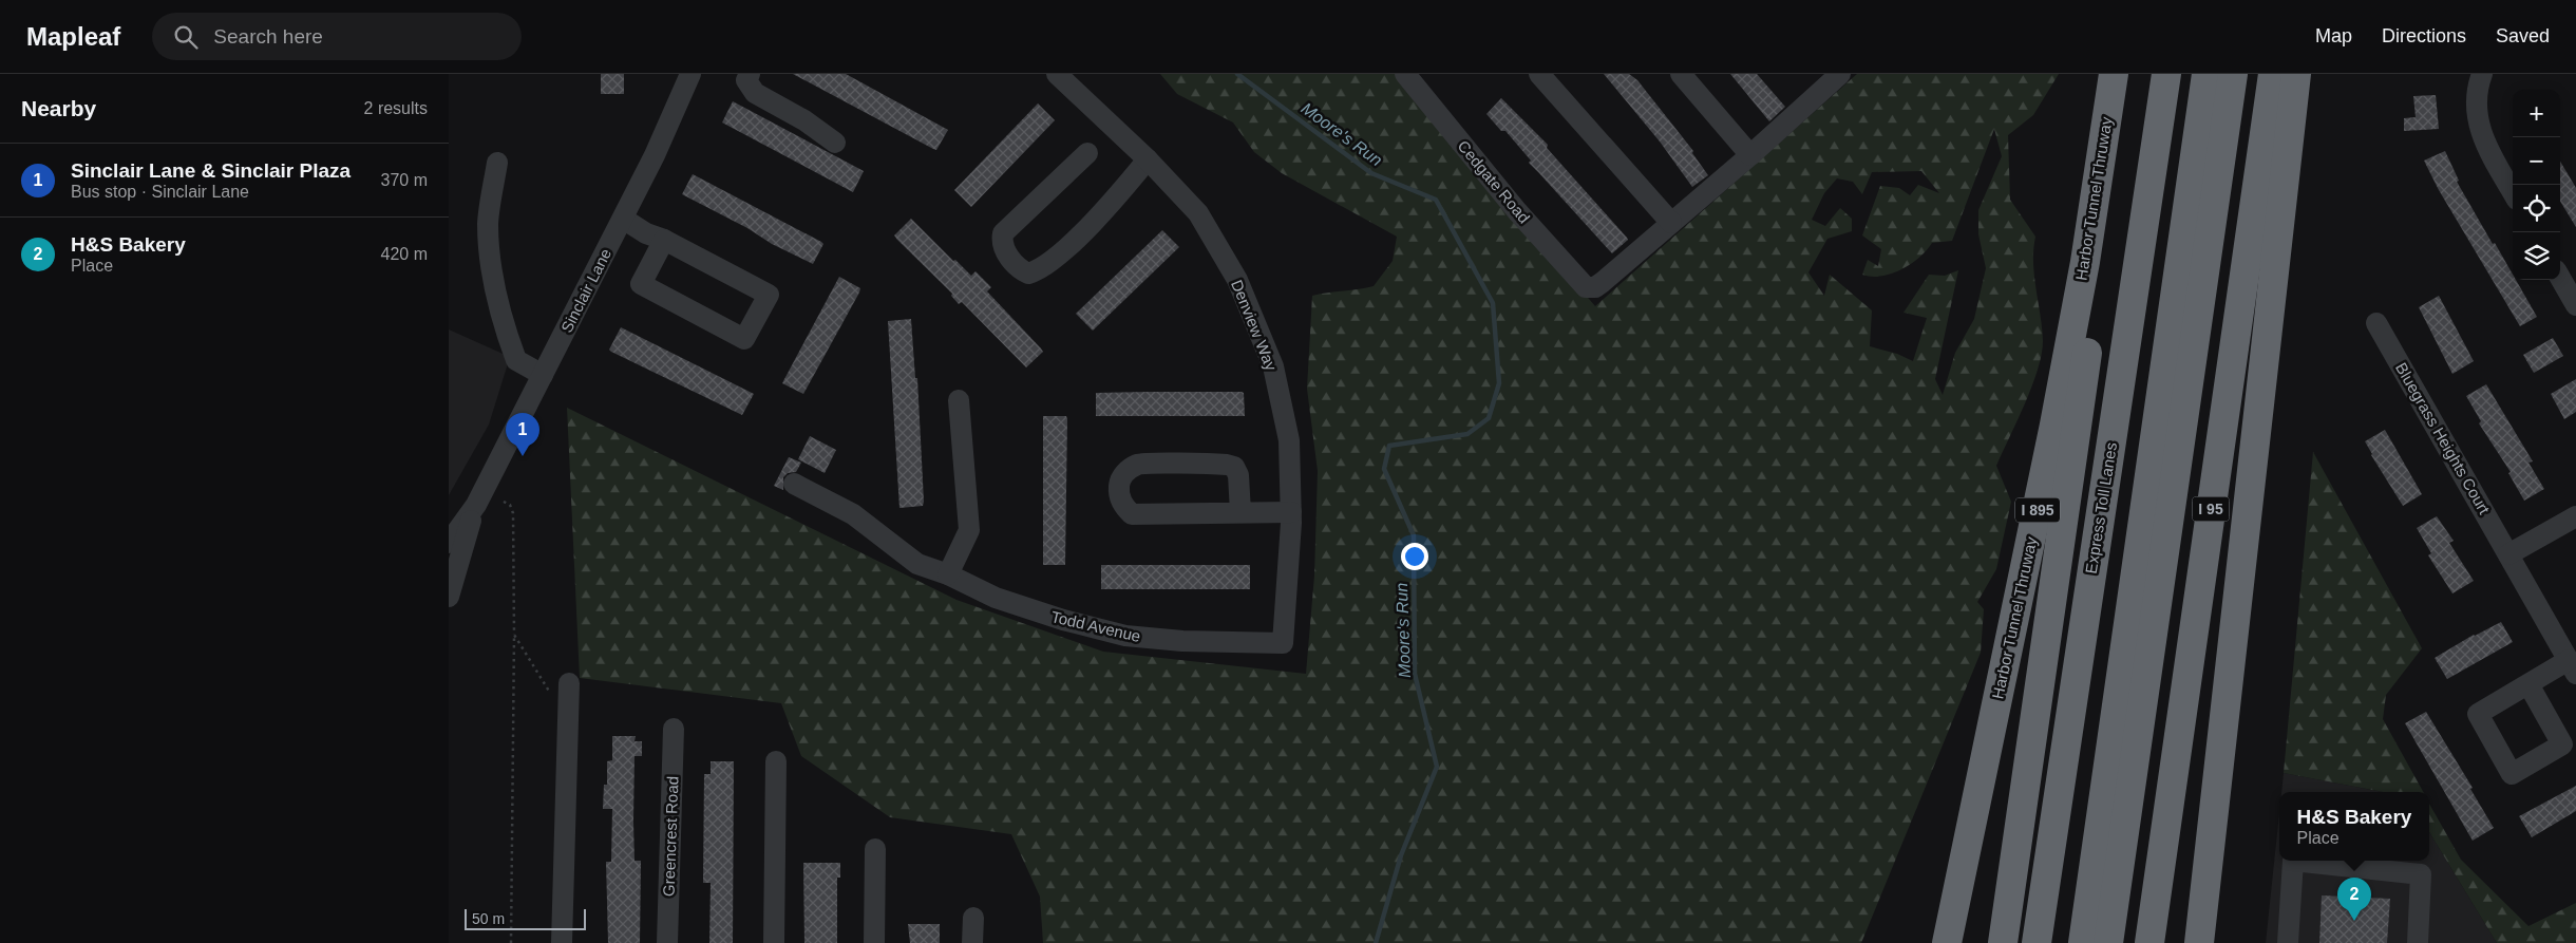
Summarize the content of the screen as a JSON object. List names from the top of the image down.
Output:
{
  "streets": {
    "highway": [
      "Harbor Tunnel Thruway",
      "Express Toll Lanes",
      "I 95",
      "I 895"
    ],
    "street": [
      "Cedgate Road",
      "Sinclair Lane",
      "Denview Way",
      "Bluegrass Heights Court",
      "Todd Avenue",
      "Greencrest Road"
    ]
  },
  "crossings": [
    ["Denview Way", "Todd Avenue"]
  ],
  "water": ["Moore's Run"],
  "scale_bar": "50 m",
  "page": {
    "header": "Mapleaf",
    "search": "Search here",
    "nav": ["Map", "Directions", "Saved"],
    "heading": ["Nearby", "2 results"],
    "map_buttons": ["+", "−"],
    "list": [
      {
        "mark": "1",
        "name": "Sinclair Lane & Sinclair Plaza",
        "note": "Bus stop · Sinclair Lane",
        "value": "370 m"
      },
      {
        "mark": "2",
        "name": "H&S Bakery",
        "note": "Place",
        "value": "420 m"
      }
    ],
    "pins": ["1", "2"],
    "popup": ["H&S Bakery", "Place"],
    "scale": "50 m"
  }
}
